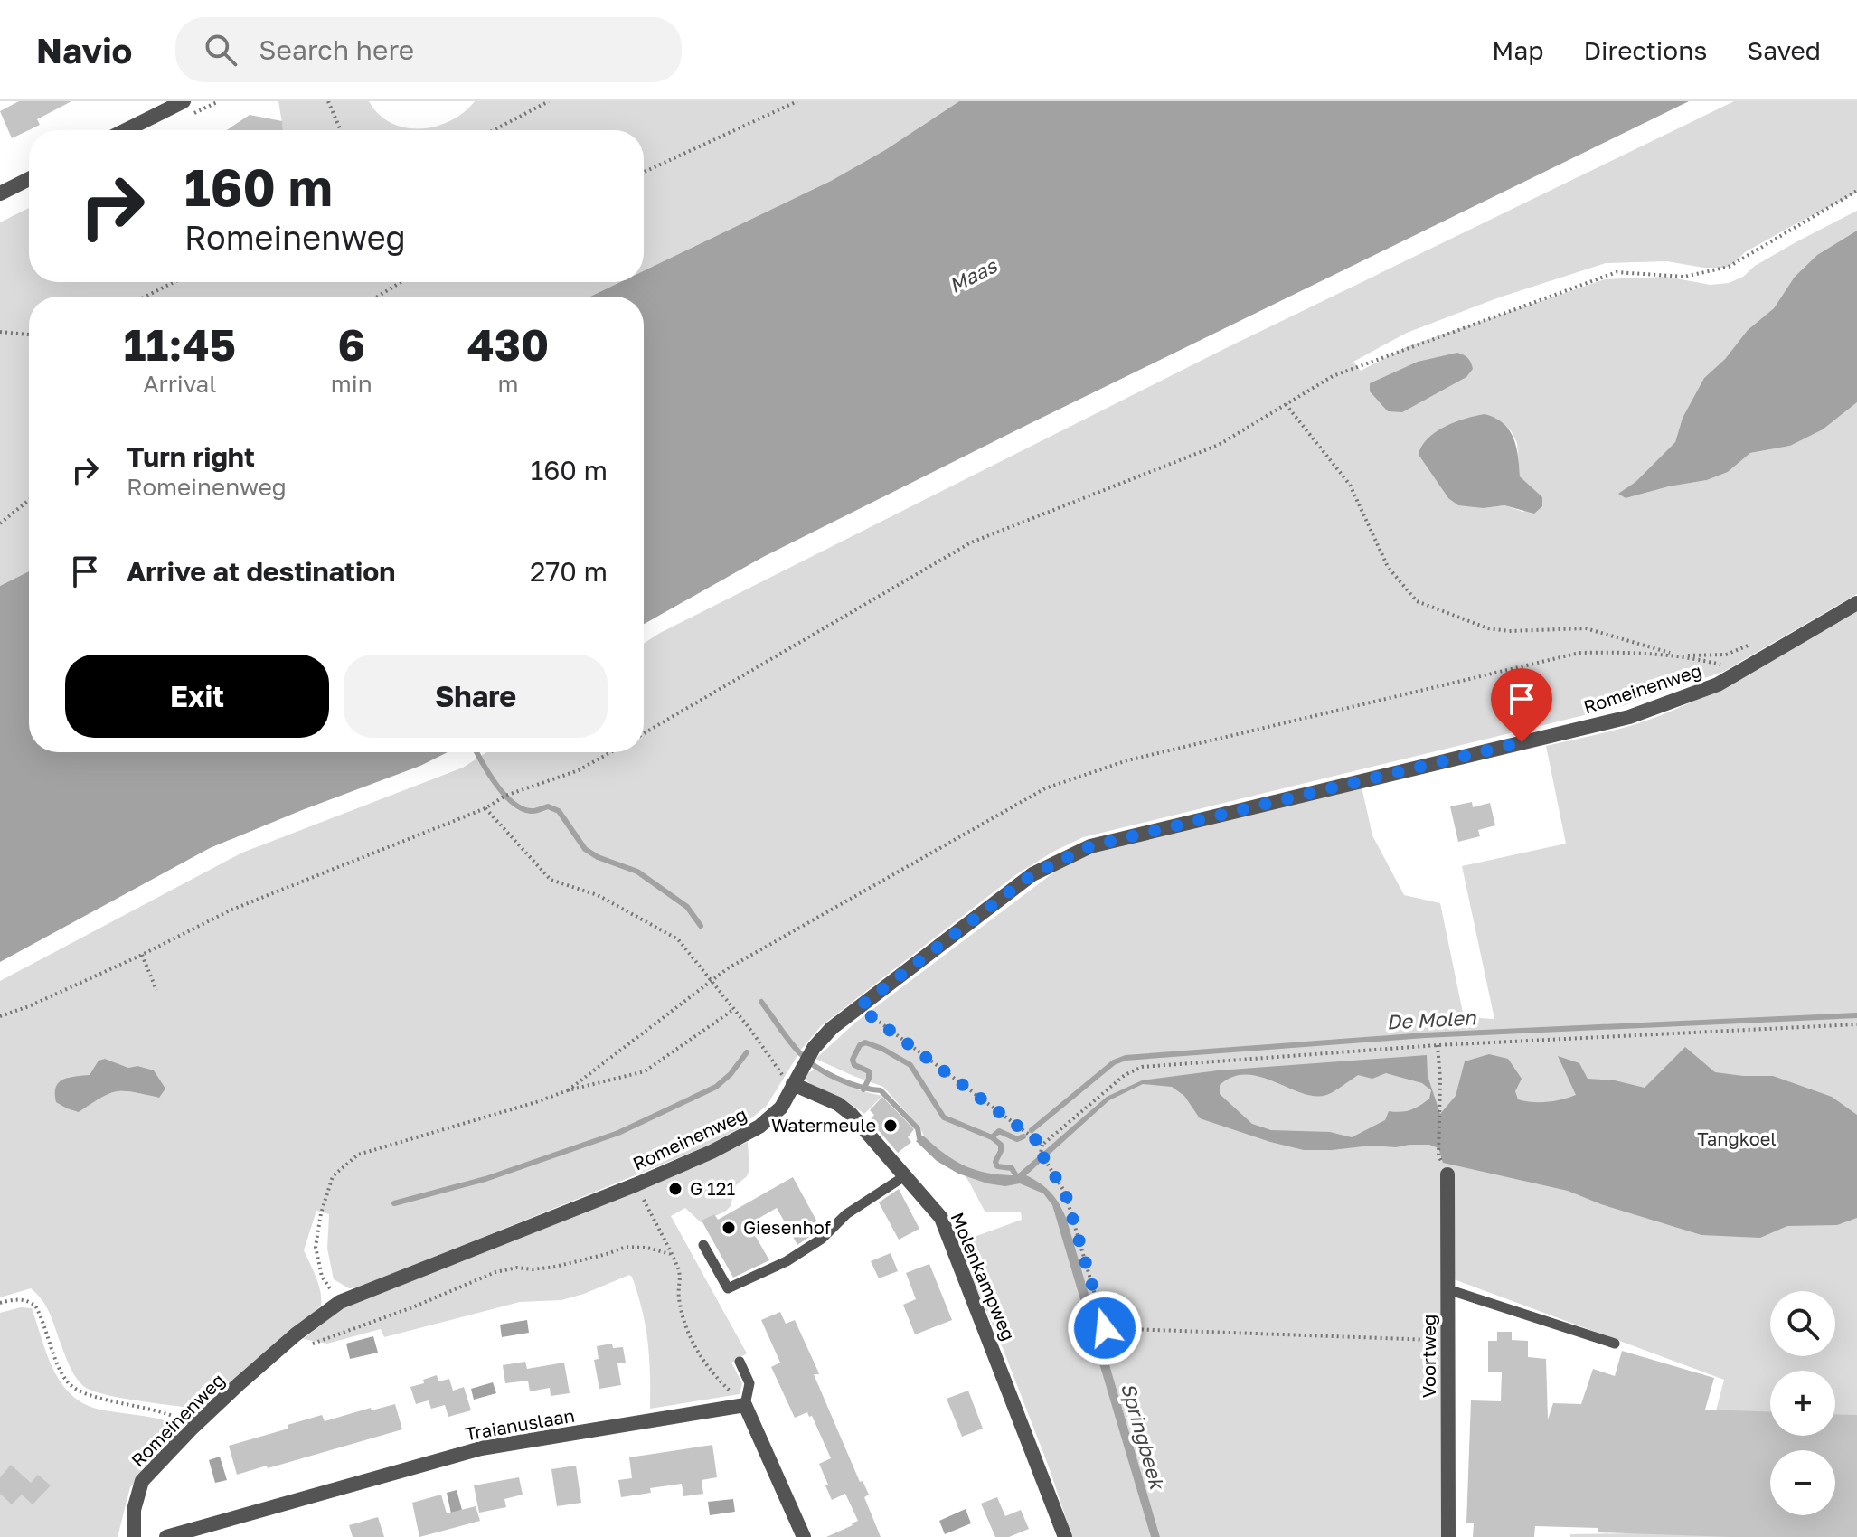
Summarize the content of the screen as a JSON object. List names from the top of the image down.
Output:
{
  "streets": {
    "street": [
      "Romeinenweg",
      "Molenkampweg",
      "Voortweg",
      "Traianuslaan"
    ]
  },
  "crossings": [
    ["Romeinenweg", "Molenkampweg"]
  ],
  "water": ["Maas", "De Molen", "Springbeek"],
  "parks": ["Tangkoel"],
  "places": ["Watermeule", "G 121", "Giesenhof"],
  "page": {
    "header": "Navio",
    "search": "Search here",
    "nav": ["Map", "Directions", "Saved"],
    "turn": ["160 m", "Romeinenweg"],
    "eta": [
      "11:45",
      "Arrival",
      "6",
      "min",
      "430",
      "m"
    ],
    "list": [
      {
        "name": "Turn right",
        "note": "Romeinenweg",
        "value": "160 m"
      },
      {
        "name": "Arrive at destination",
        "value": "270 m"
      }
    ],
    "buttons": ["Exit", "Share"],
    "map_buttons": ["+", "−"]
  }
}
